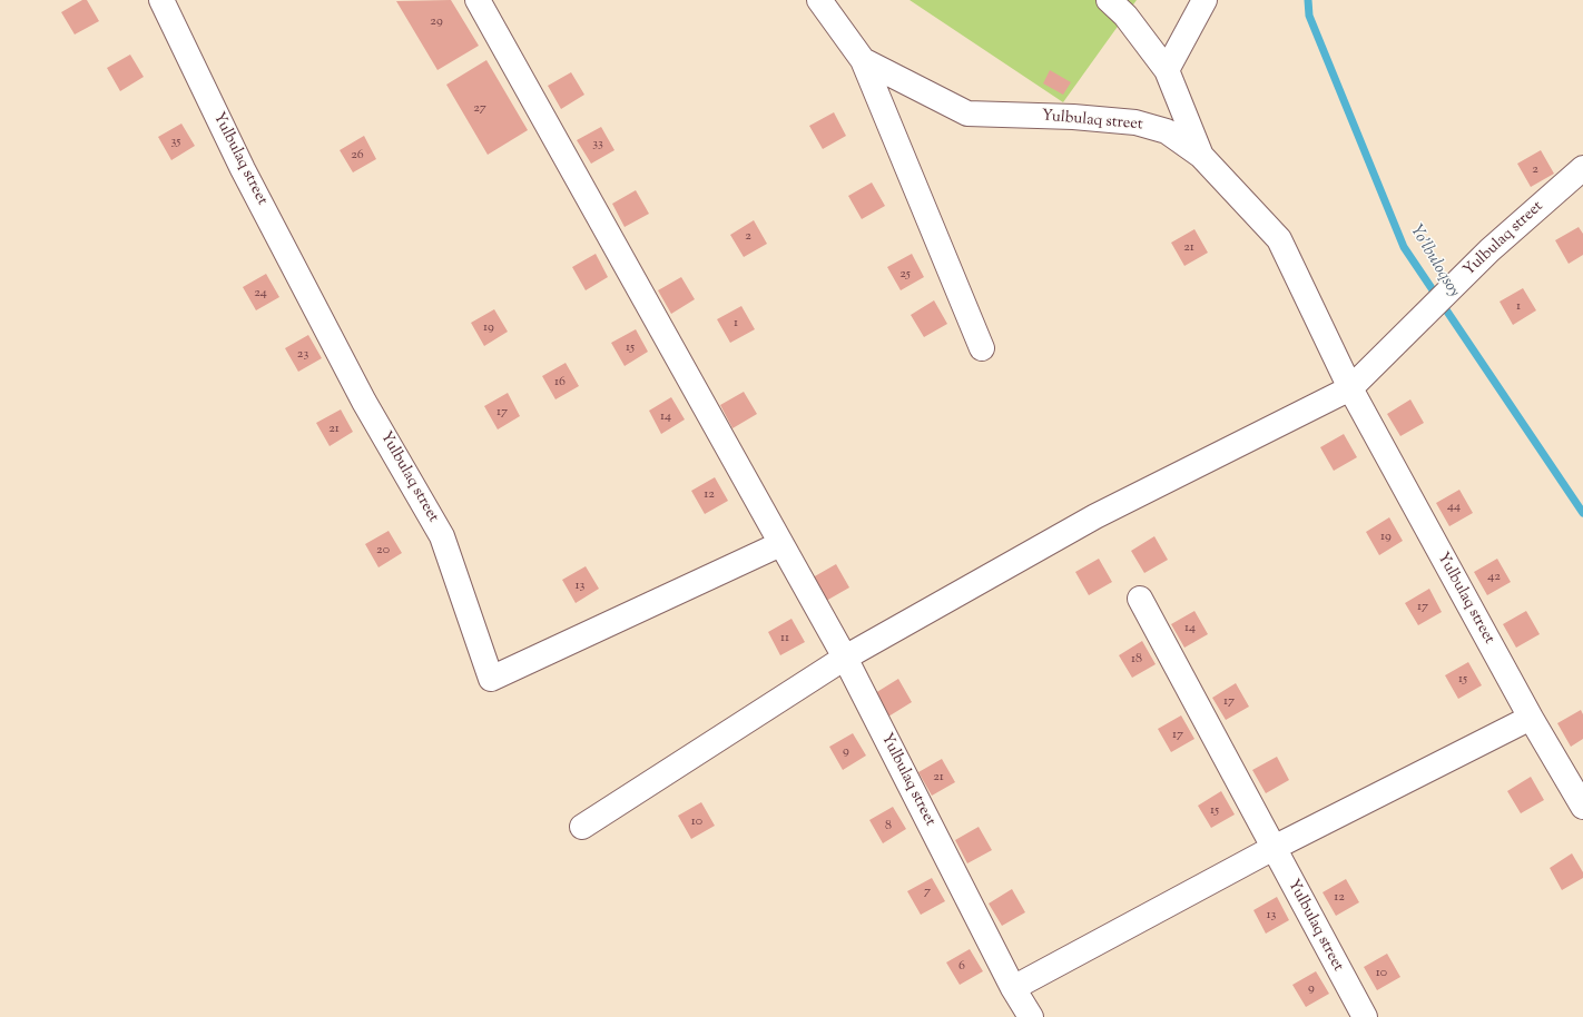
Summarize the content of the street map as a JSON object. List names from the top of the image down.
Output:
{
  "streets": {
    "street": ["Yulbulaq street"]
  },
  "water": ["Yo'lbuloqsoy"],
  "house_numbers": [
    "29",
    "27",
    "35",
    "33",
    "26",
    "2",
    "2",
    "21",
    "25",
    "24",
    "1",
    "1",
    "19",
    "15",
    "23",
    "16",
    "17",
    "14",
    "21",
    "12",
    "44",
    "19",
    "20",
    "42",
    "13",
    "17",
    "14",
    "11",
    "18",
    "15",
    "17",
    "17",
    "9",
    "21",
    "15",
    "10",
    "8",
    "7",
    "12",
    "13",
    "6",
    "10",
    "9"
  ]
}
